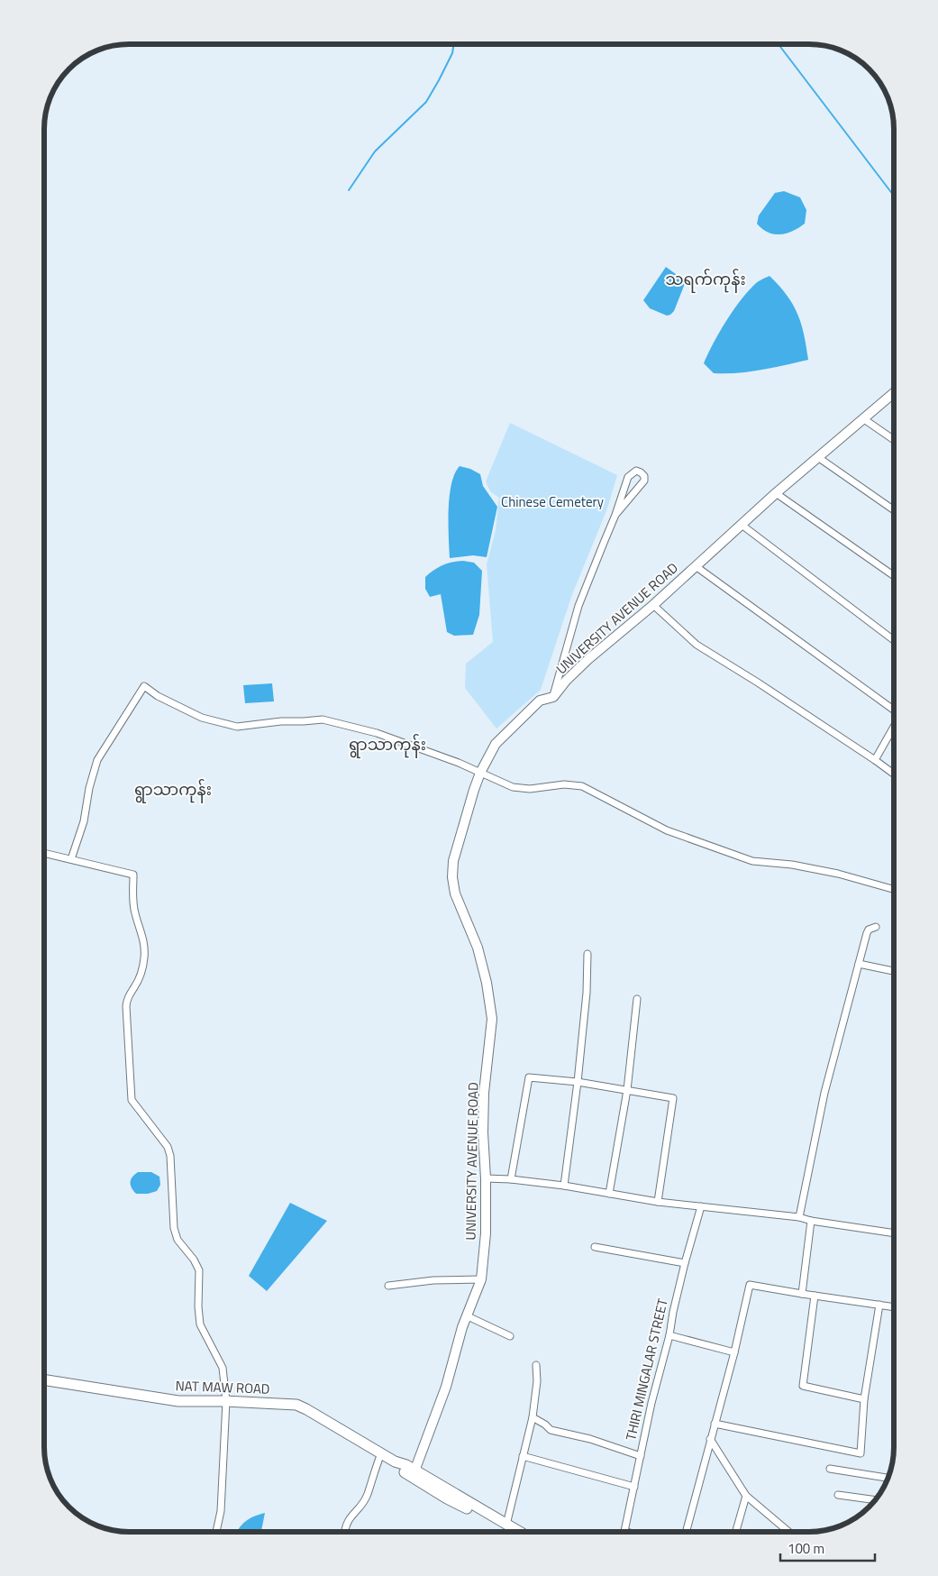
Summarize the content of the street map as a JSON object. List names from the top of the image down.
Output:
{
  "streets": {
    "main road": ["UNIVERSITY AVENUE ROAD", "NAT MAW ROAD"],
    "street": ["THIRI MINGALAR STREET"]
  },
  "crossings": [
    ["UNIVERSITY AVENUE ROAD", "NAT MAW ROAD"]
  ],
  "districts": ["သရက်ကုန်း", "ရွာသာကုန်း", "ရွာသာကုန်း"],
  "parks": ["Chinese Cemetery"],
  "scale_bar": "100 m"
}
